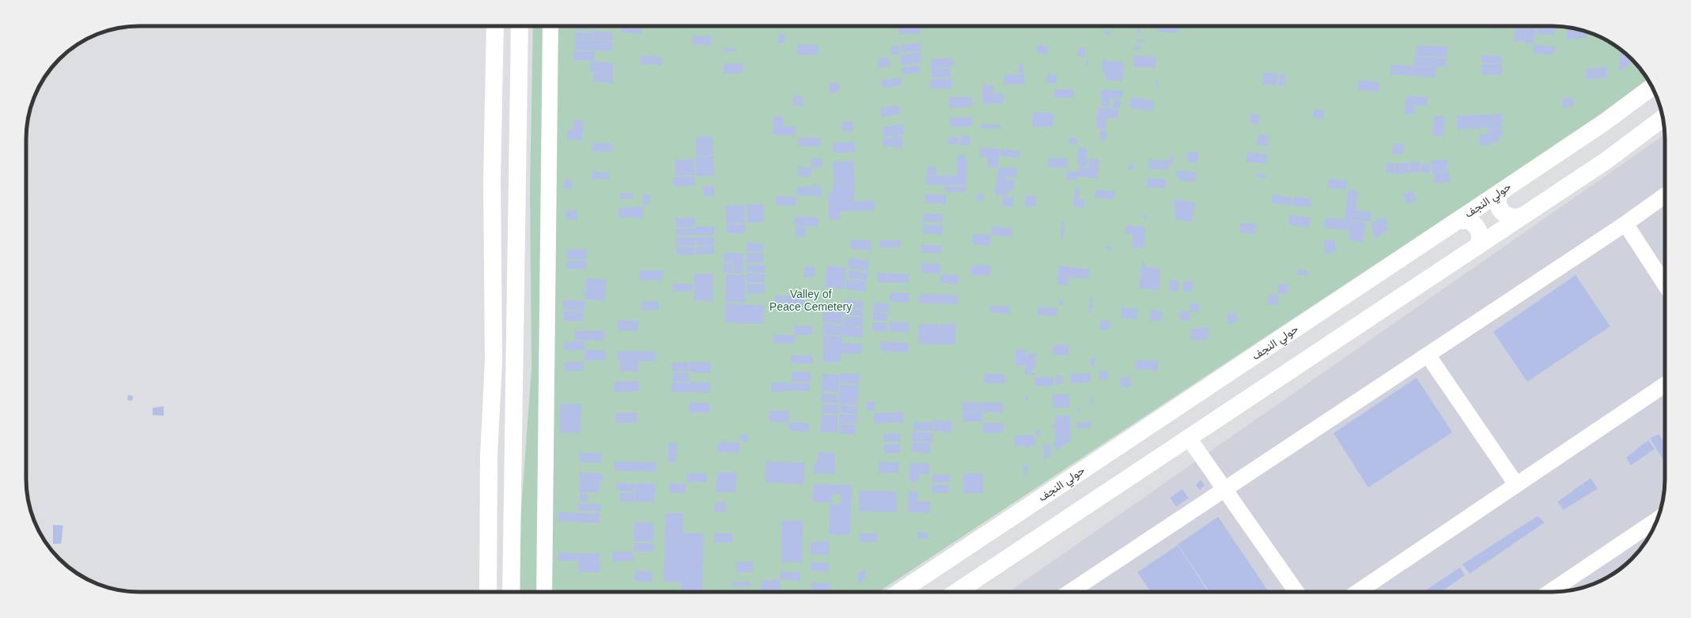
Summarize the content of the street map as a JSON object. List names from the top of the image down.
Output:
{
  "streets": {
    "main road": ["حولي النجف"]
  },
  "parks": ["Valley of Peace Cemetery"]
}
